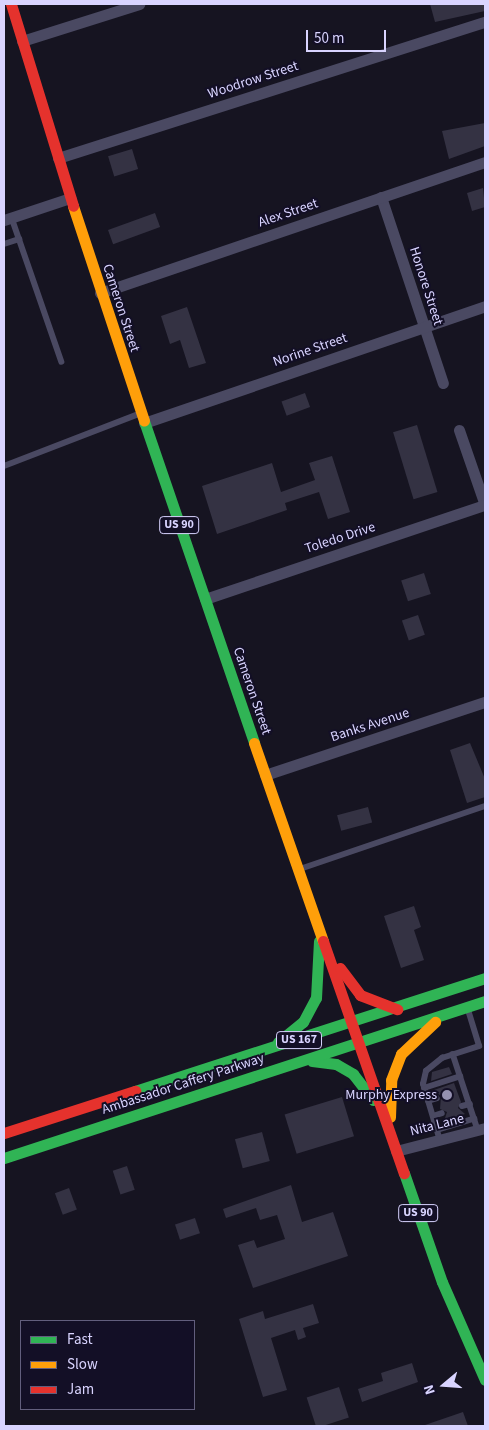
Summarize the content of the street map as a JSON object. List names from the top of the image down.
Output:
{
  "streets": {
    "main road": [
      "Cameron Street",
      "US 90",
      "US 167",
      "Ambassador Caffery Parkway"
    ],
    "street": [
      "Woodrow Street",
      "Alex Street",
      "Honore Street",
      "Norine Street",
      "Toledo Drive",
      "Banks Avenue",
      "Nita Lane"
    ]
  },
  "crossings": [
    ["Woodrow Street", "Cameron Street"],
    ["Alex Street", "Honore Street"],
    ["Alex Street", "Cameron Street"],
    ["Honore Street", "Norine Street"],
    ["Cameron Street", "Norine Street"],
    ["Cameron Street", "Toledo Drive"],
    ["Cameron Street", "Banks Avenue"],
    ["Cameron Street", "Ambassador Caffery Parkway"],
    ["Cameron Street", "Nita Lane"]
  ],
  "places": ["Murphy Express"],
  "legend": ["Fast", "Slow", "Jam"],
  "scale_bar": "50 m",
  "north": "left"
}
